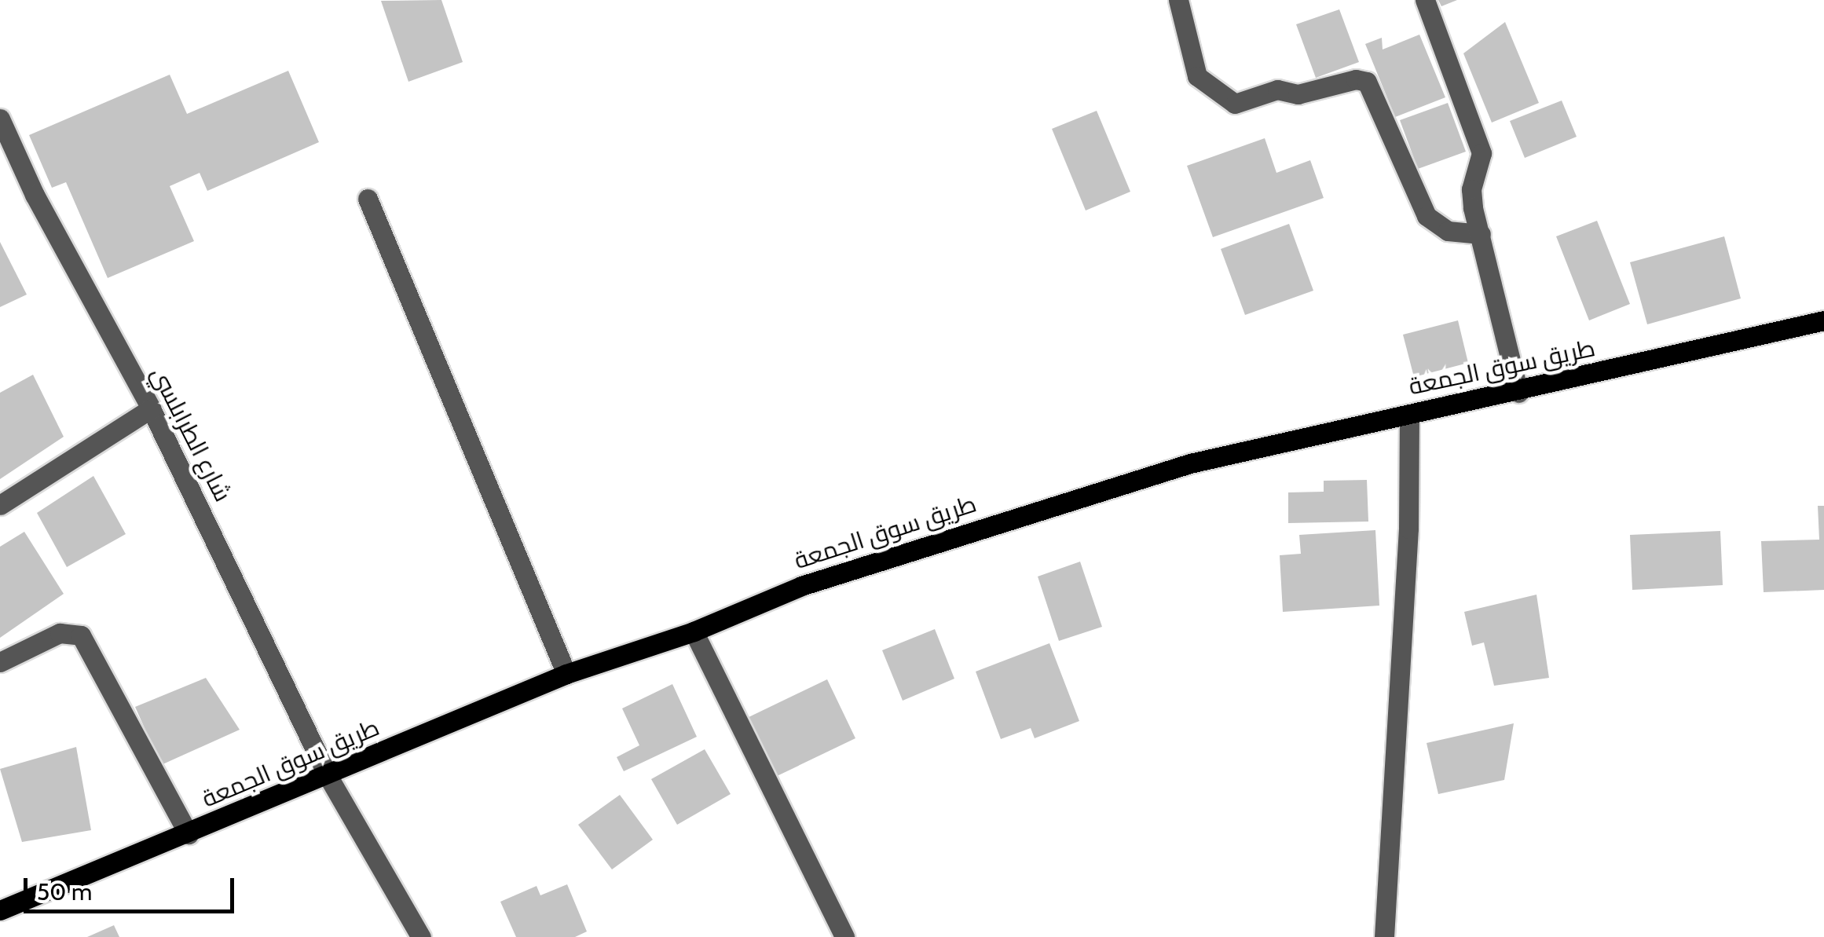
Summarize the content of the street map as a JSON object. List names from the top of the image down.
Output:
{
  "streets": {
    "main road": ["طريق سوق الجمعة"],
    "street": ["شارع الطرابلسي"]
  },
  "crossings": [
    ["طريق سوق الجمعة", "شارع الطرابلسي"]
  ],
  "scale_bar": "50 m"
}
